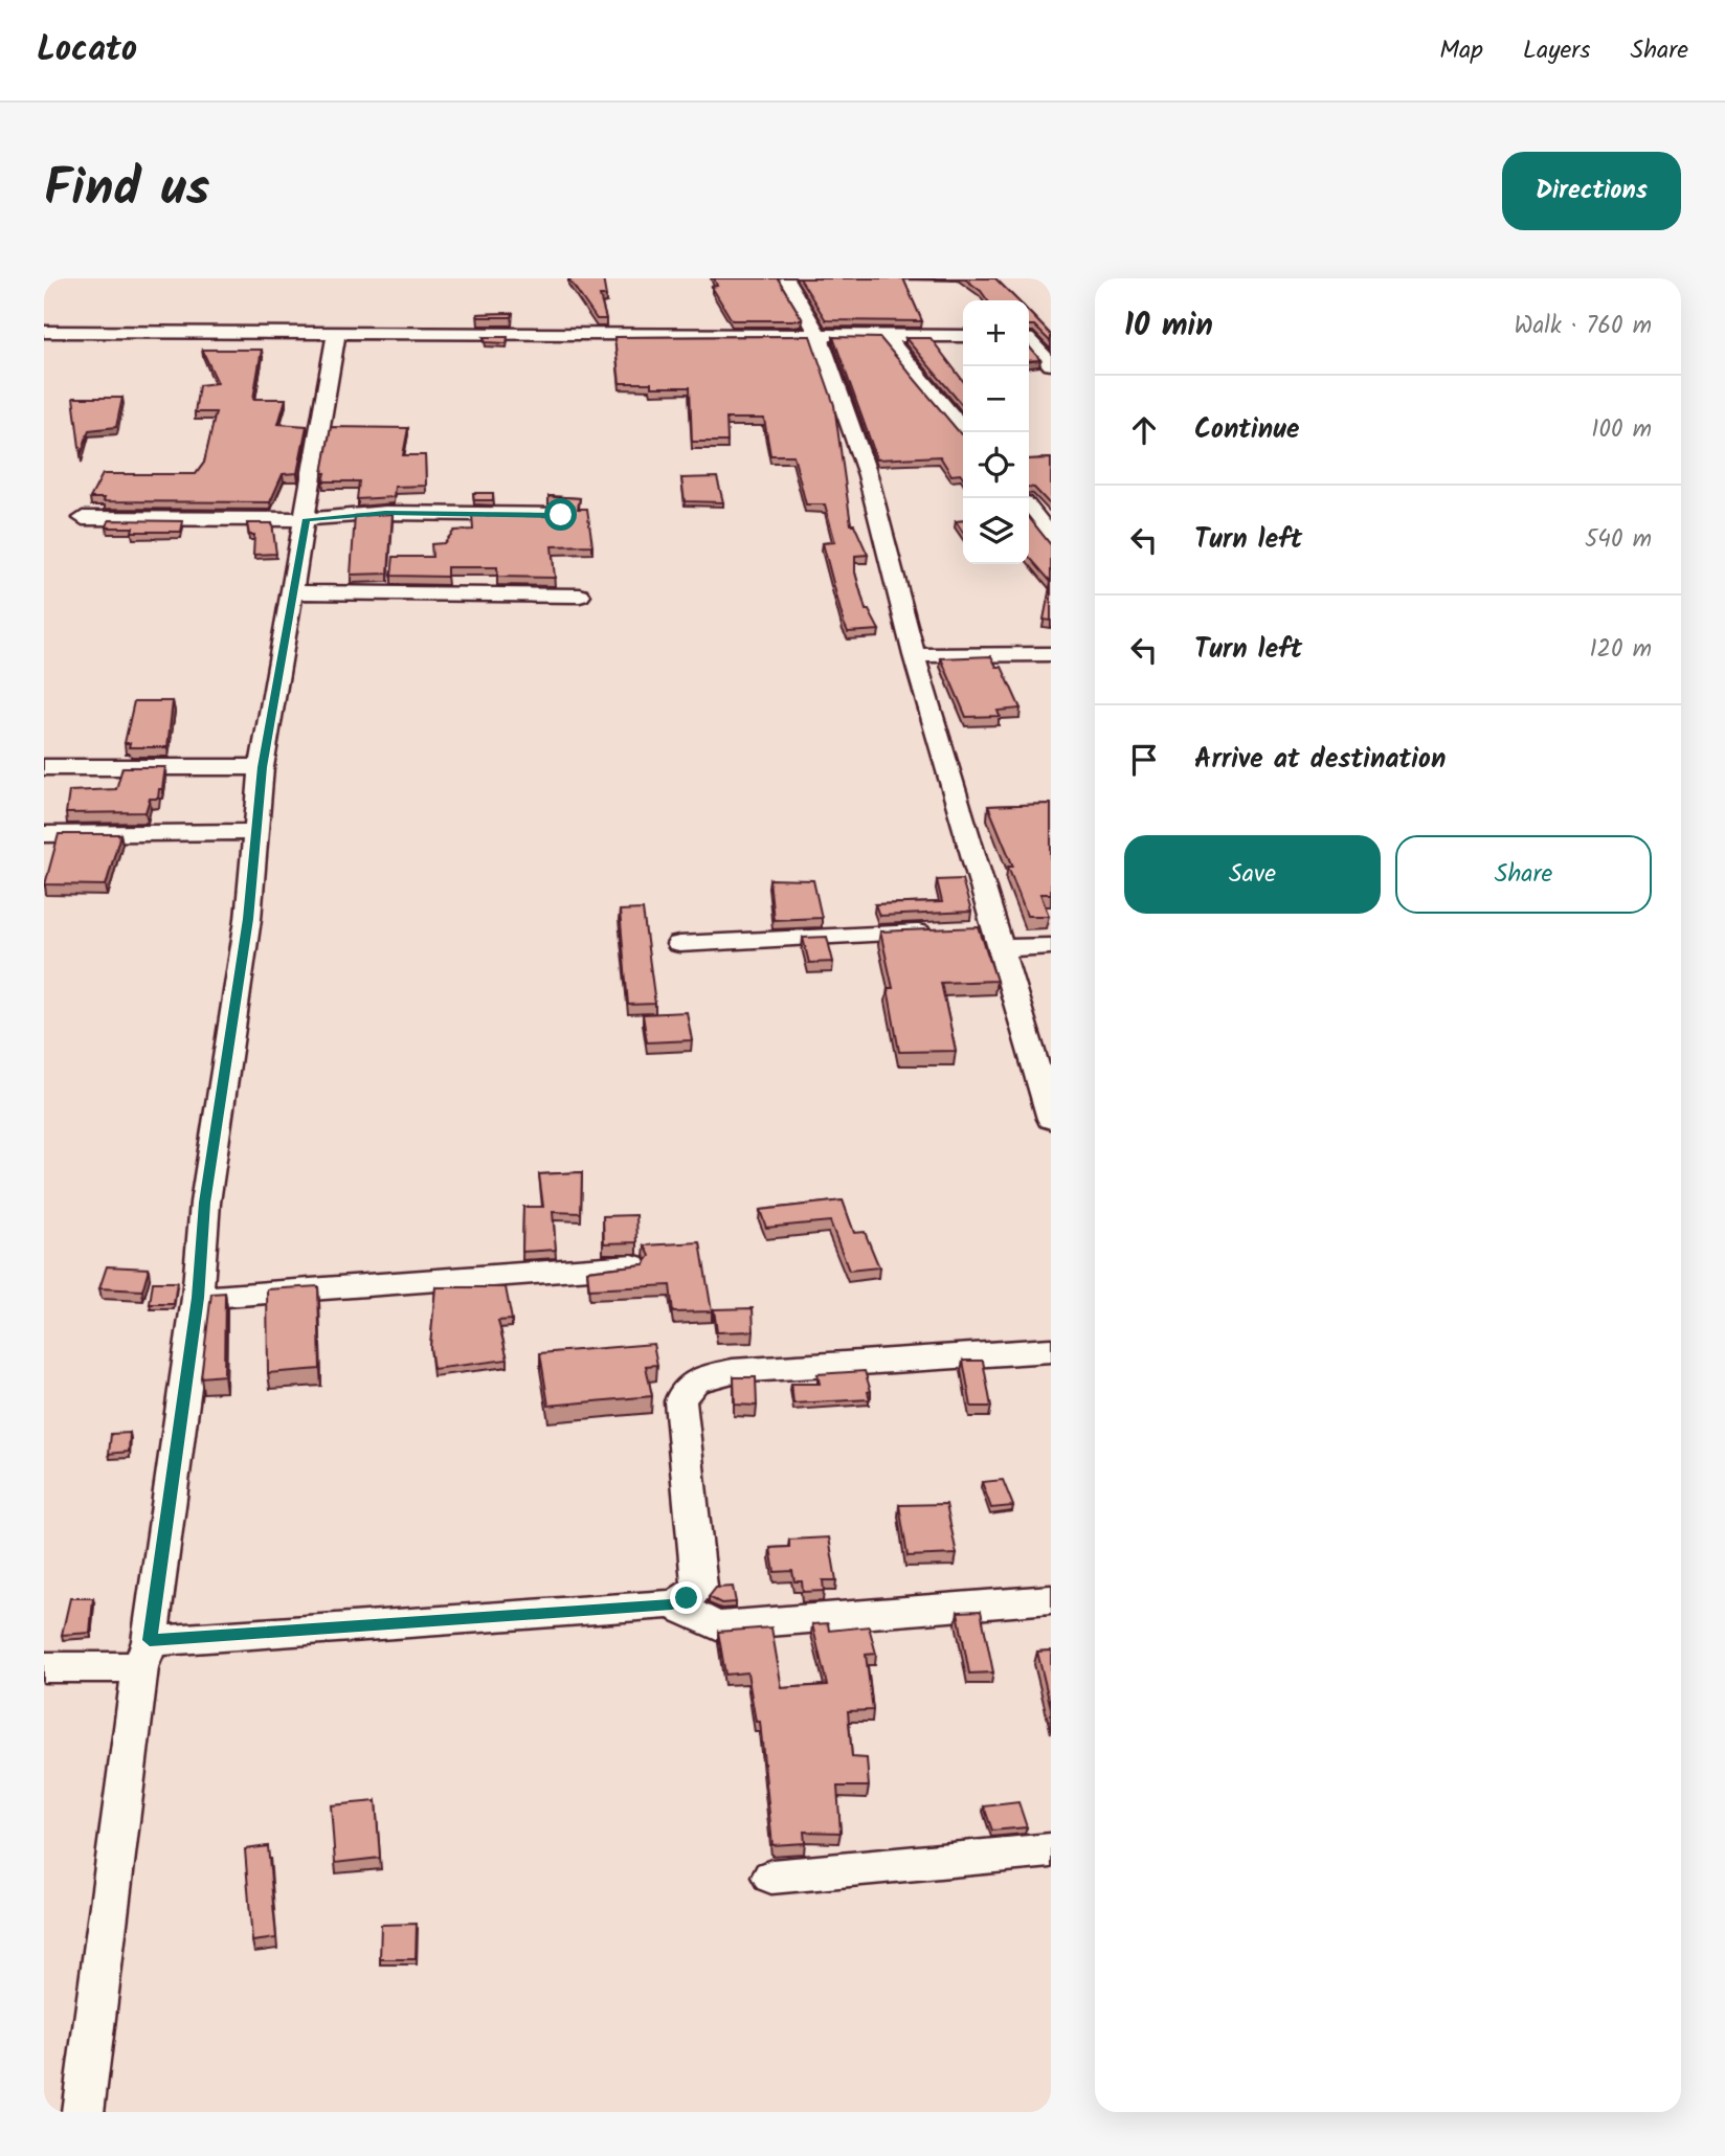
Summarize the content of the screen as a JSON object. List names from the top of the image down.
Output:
{
  "page": {
    "header": "Locato",
    "nav": ["Map", "Layers", "Share"],
    "title": "Find us",
    "buttons": [
      "Directions",
      ["Save", "Share"]
    ],
    "heading": ["10 min", "Walk · 760 m"],
    "map_buttons": ["+", "−"],
    "list": [
      ["Continue", "100 m"],
      ["Turn left", "540 m"],
      ["Turn left", "120 m"],
      "Arrive at destination"
    ]
  }
}
